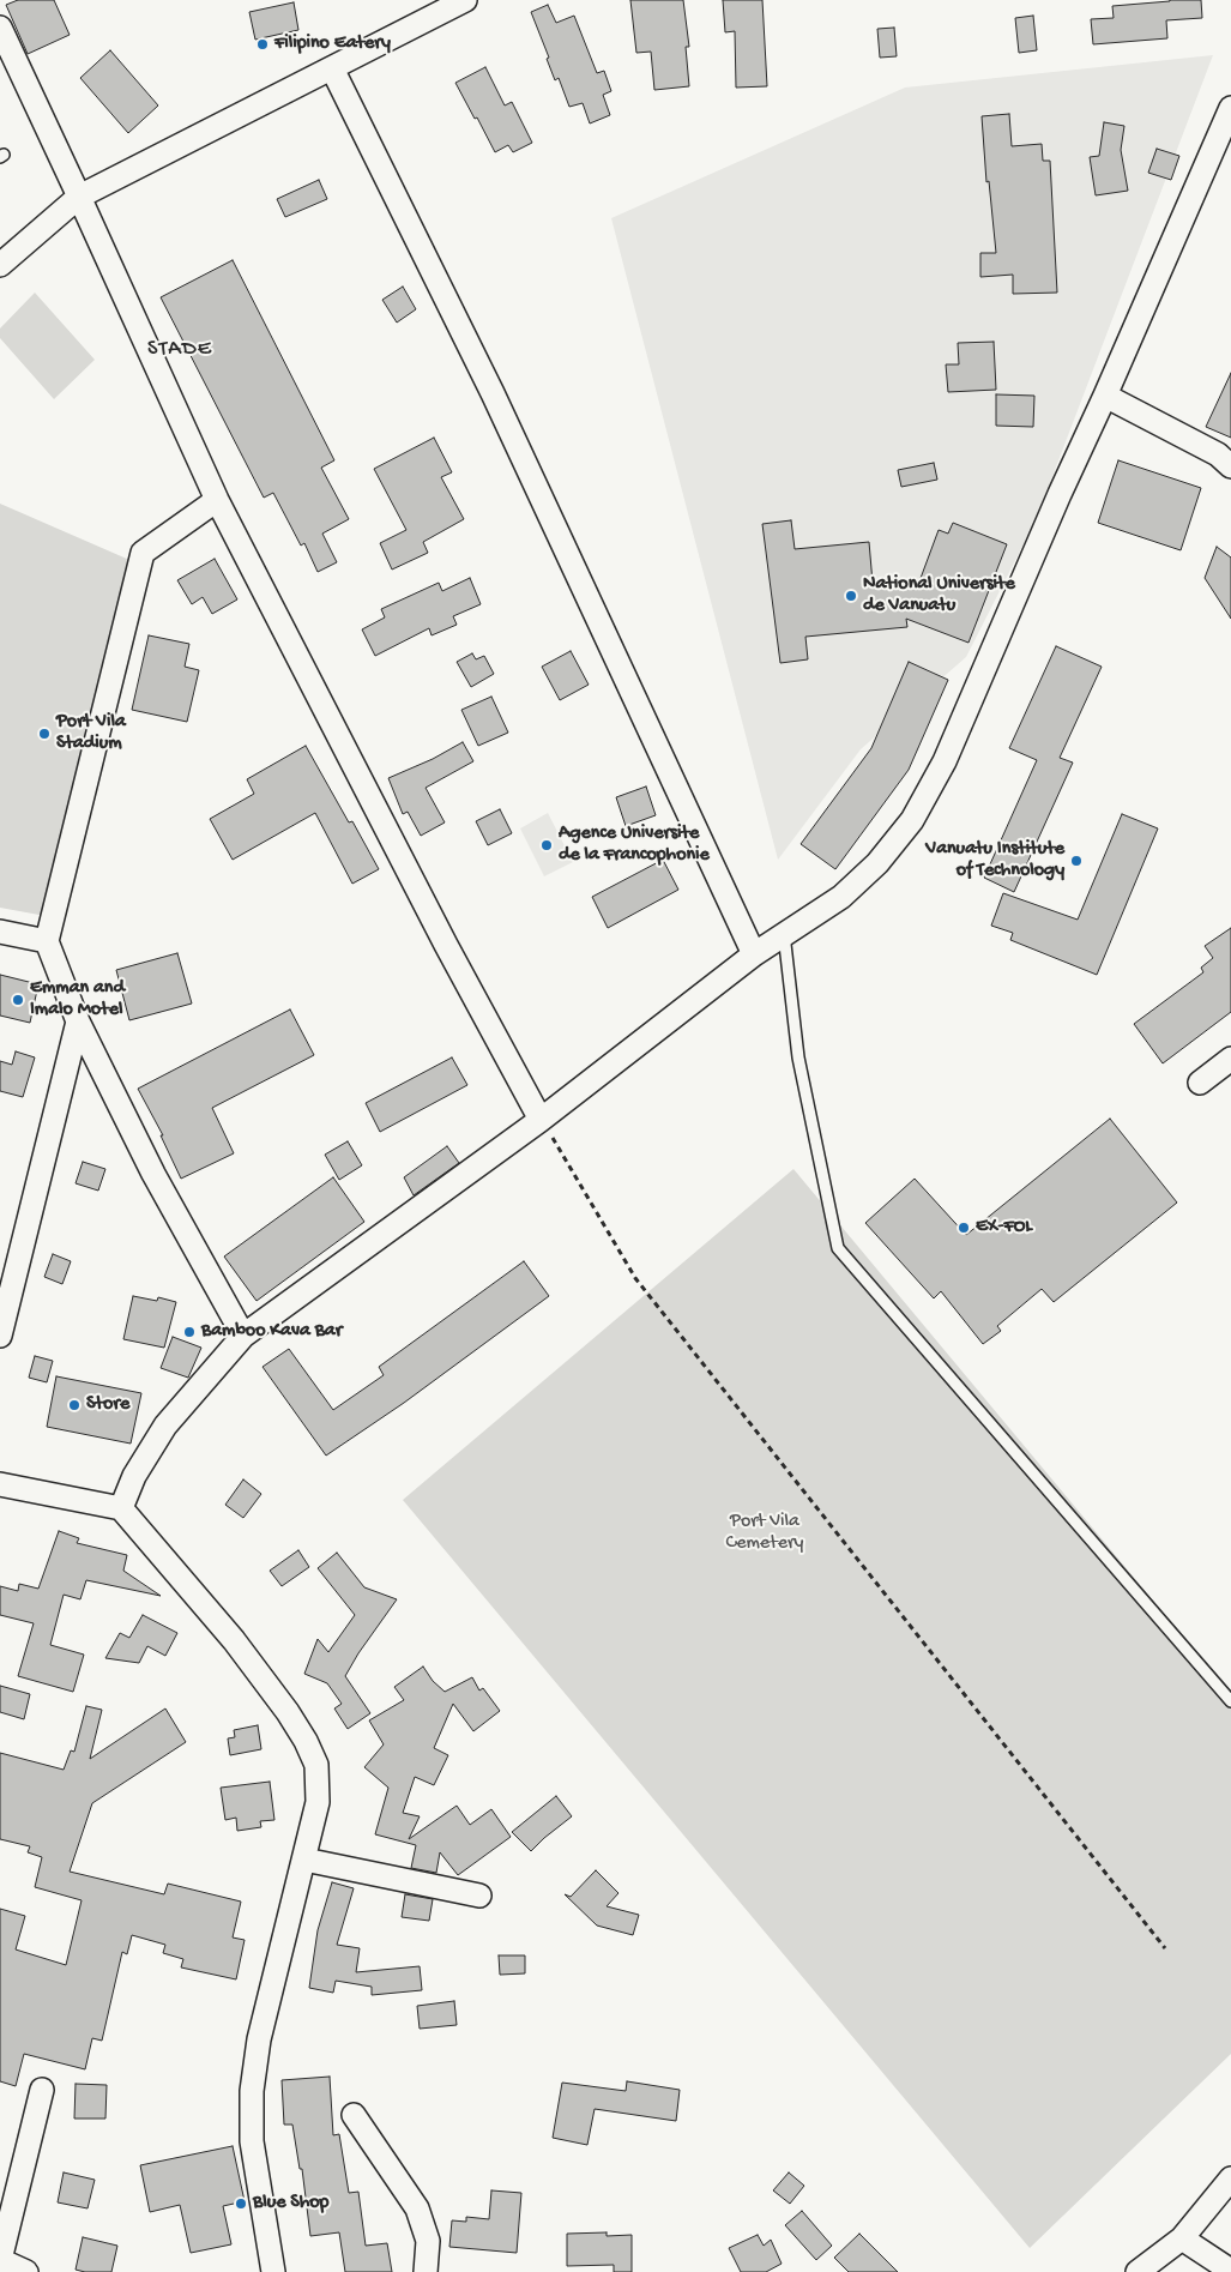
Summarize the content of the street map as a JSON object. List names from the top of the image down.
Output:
{
  "districts": ["STADE"],
  "parks": ["Port Vila Cemetery"],
  "places": [
    "Filipino Eatery",
    "National Universite de Vanuatu",
    "Port Vila Stadium",
    "Agence Universite de la Francophonie",
    "Vanuatu Institute of Technology",
    "Emman and Imalo Motel",
    "EX-FOL",
    "Bamboo Kava Bar",
    "Store",
    "Blue Shop"
  ]
}
